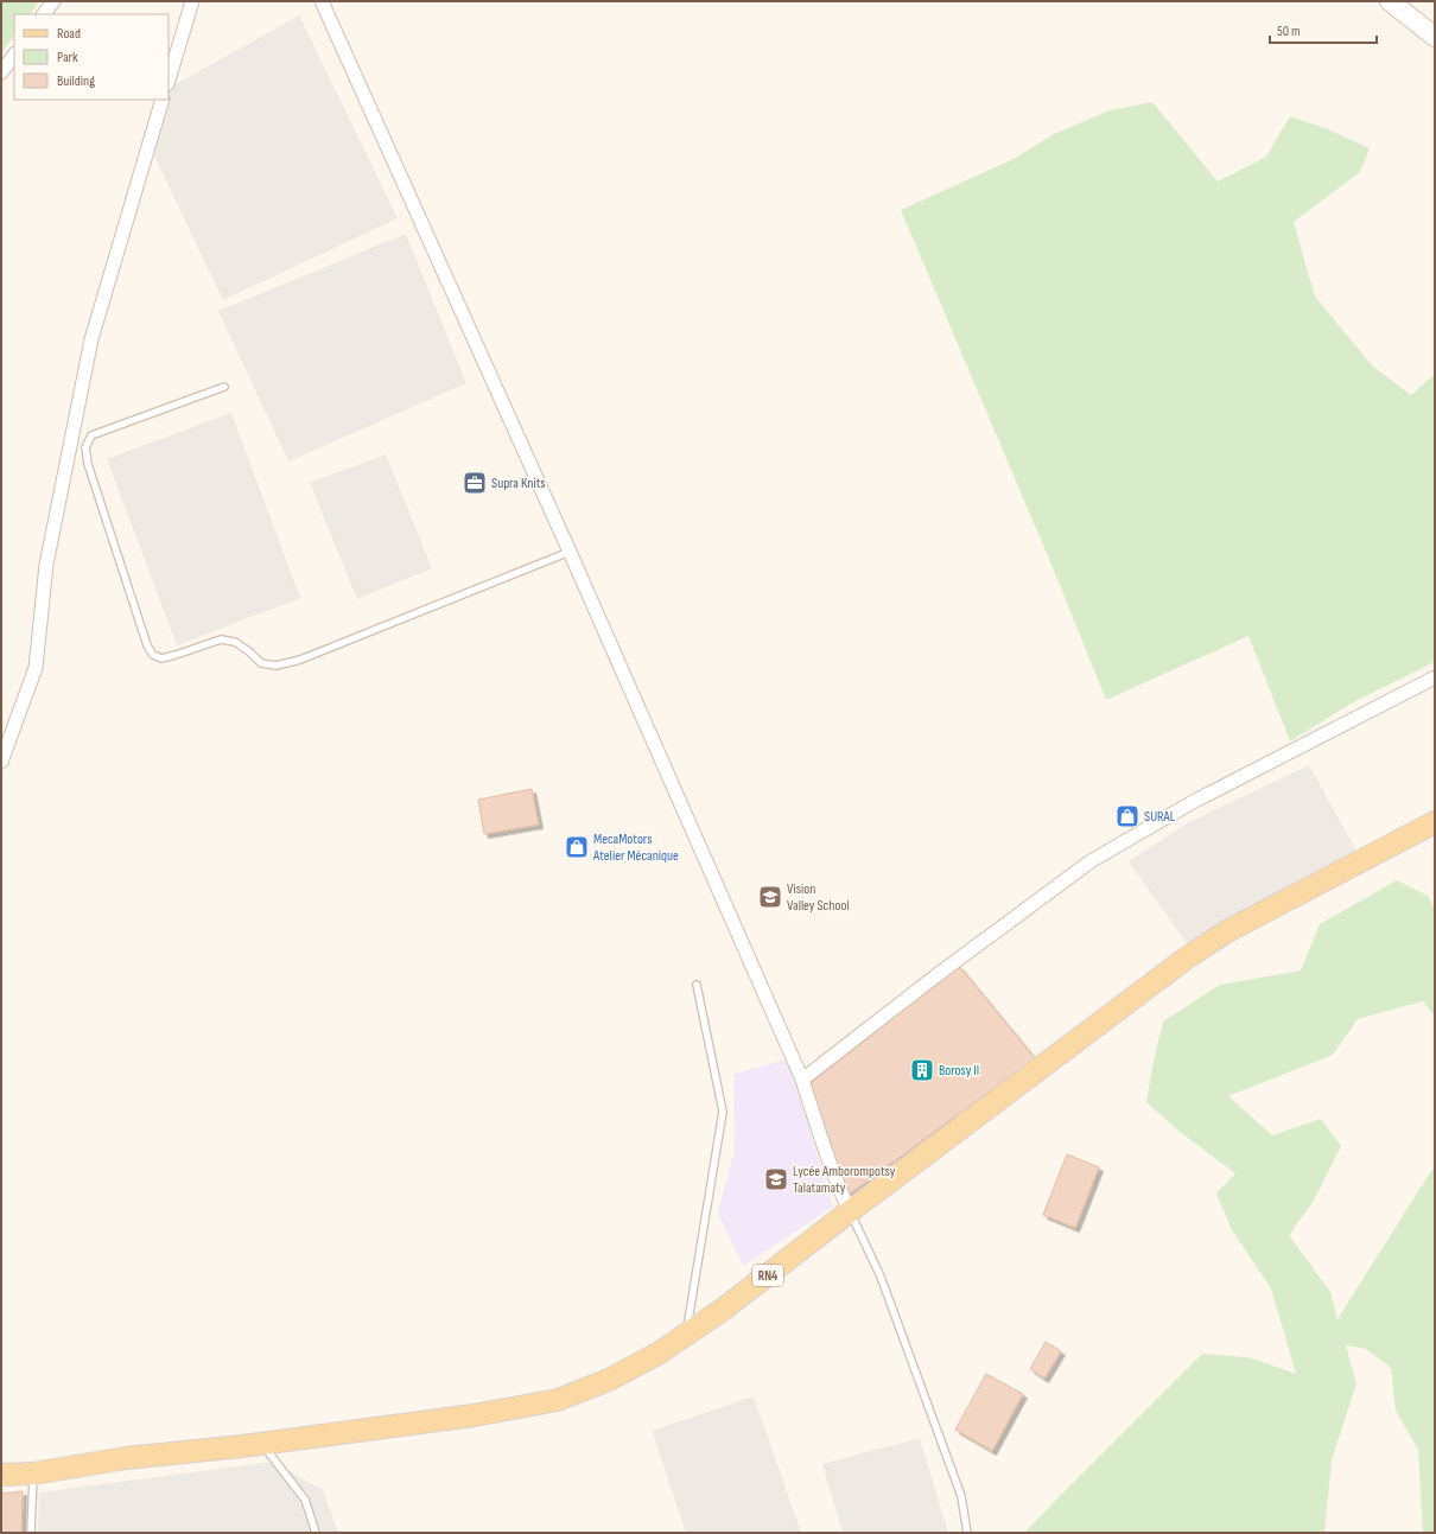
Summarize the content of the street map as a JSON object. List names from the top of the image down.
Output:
{
  "streets": {
    "main road": ["RN4"]
  },
  "places": {
    "office": ["Supra Knits"],
    "shop": ["SURAL", "MecaMotors Atelier Mécanique"],
    "school or university": ["Vision Valley School", "Lycée Amborompotsy Talatamaty"],
    "building": ["Borosy II"]
  },
  "legend": ["Road", "Park", "Building"],
  "scale_bar": "50 m"
}
